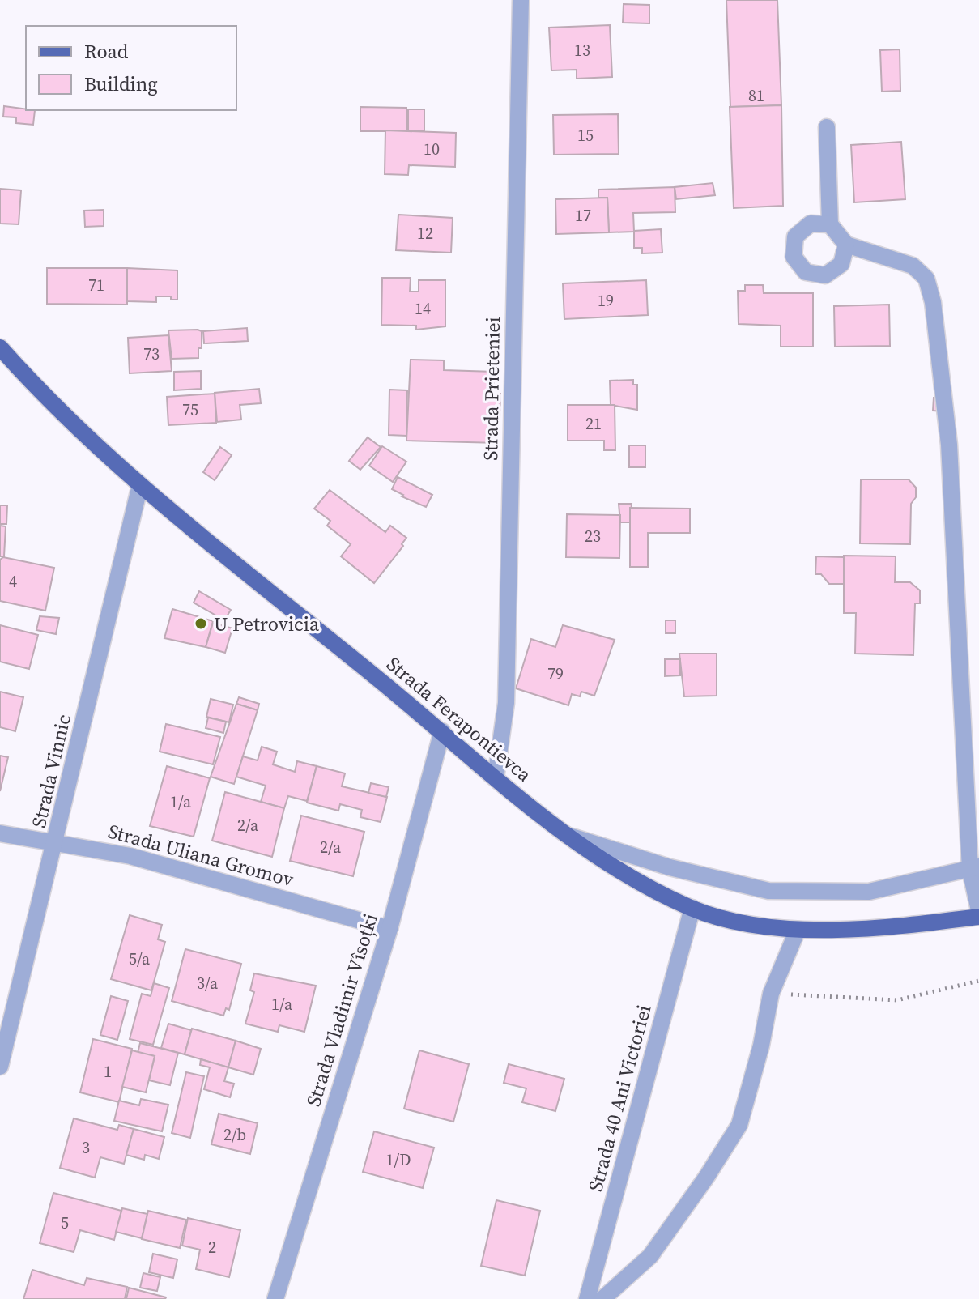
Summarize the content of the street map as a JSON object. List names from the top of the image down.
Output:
{
  "streets": {
    "main road": ["Strada Ferapontievca"],
    "street": [
      "Strada Prieteniei",
      "Strada Vinnic",
      "Strada Uliana Gromov",
      "Strada Vladimir Vîsoțki",
      "Strada 40 Ani Victoriei"
    ]
  },
  "crossings": [
    ["Strada Prieteniei", "Strada Ferapontievca"],
    ["Strada Ferapontievca", "Strada Vinnic"],
    ["Strada Ferapontievca", "Strada Vladimir Vîsoțki"],
    ["Strada Ferapontievca", "Strada 40 Ani Victoriei"],
    ["Strada Vinnic", "Strada Uliana Gromov"],
    ["Strada Uliana Gromov", "Strada Vladimir Vîsoțki"]
  ],
  "places": ["U Petrovicia"],
  "house_numbers": [
    "13",
    "81",
    "15",
    "10",
    "17",
    "12",
    "71",
    "19",
    "14",
    "73",
    "75",
    "21",
    "23",
    "4",
    "79",
    "1/a",
    "2/a",
    "2/a",
    "5/a",
    "3/a",
    "1/a",
    "1",
    "2/b",
    "3",
    "1/D",
    "5",
    "2"
  ],
  "legend": ["Road", "Building"]
}
